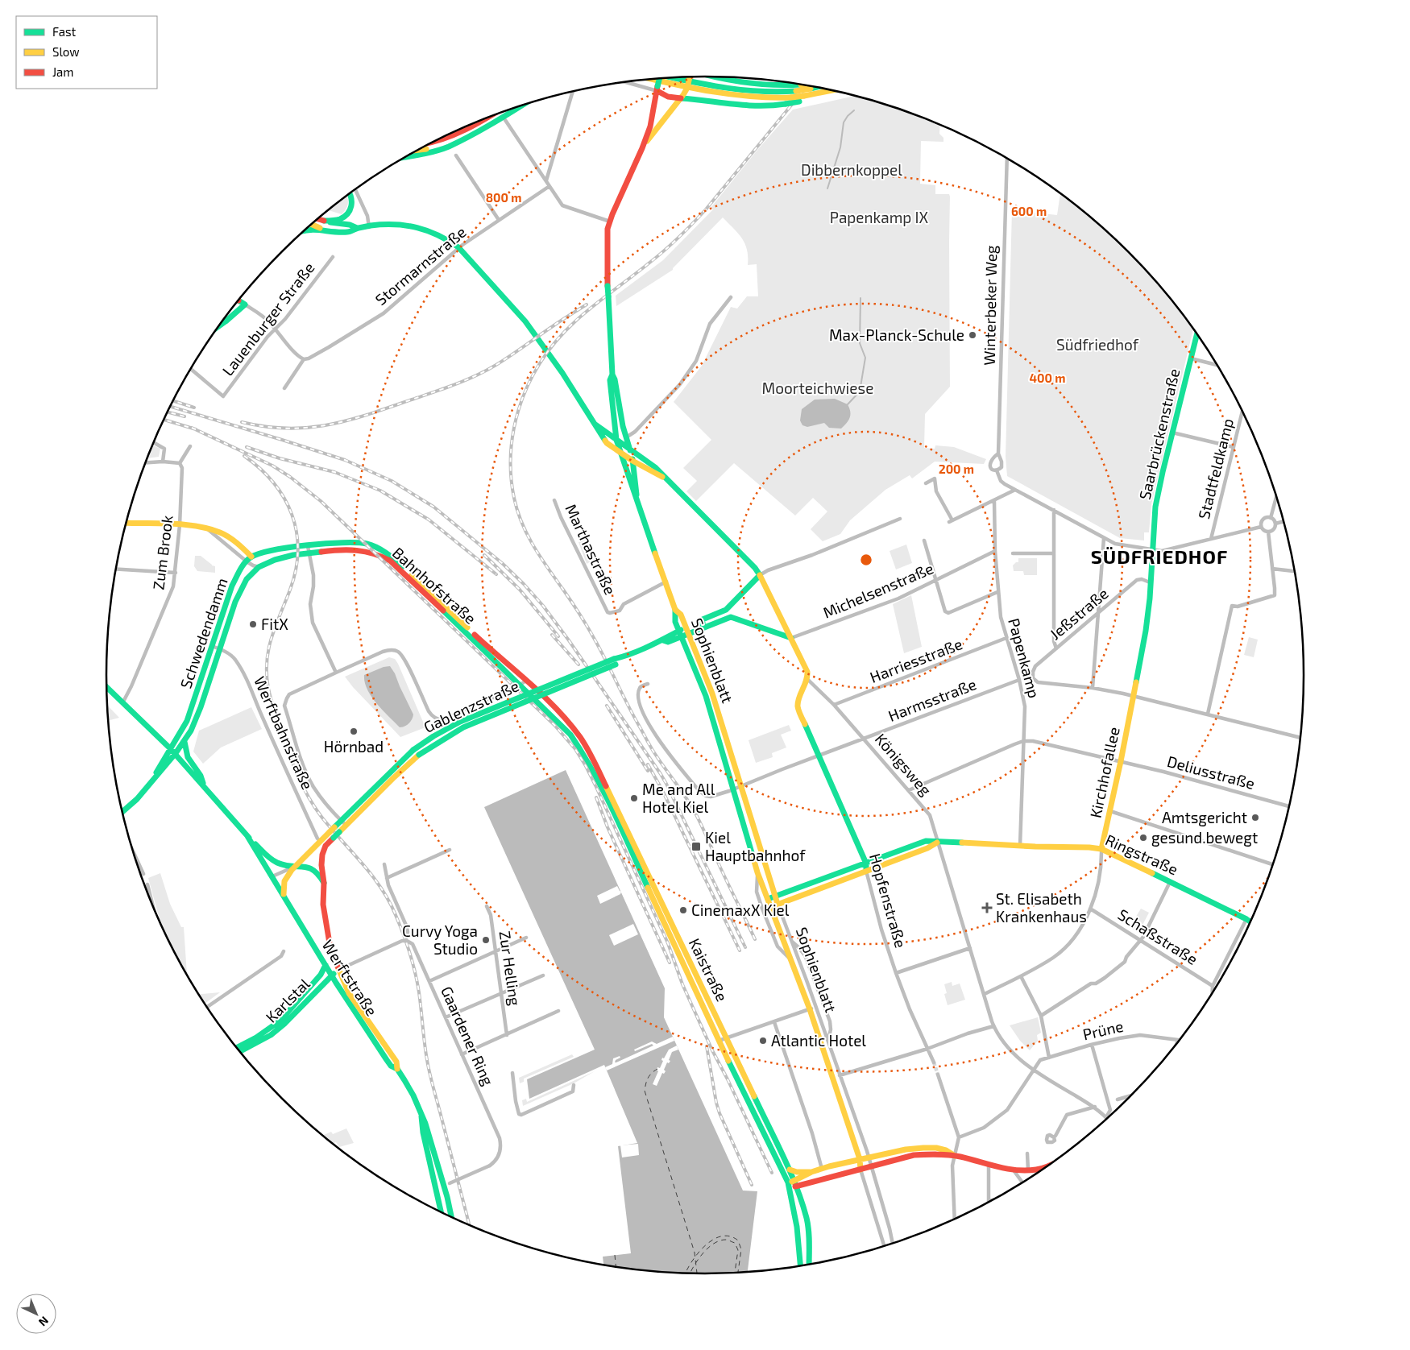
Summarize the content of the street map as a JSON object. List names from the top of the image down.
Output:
{
  "streets": {
    "main road": [
      "Saarbrückenstraße",
      "Bahnhofstraße",
      "Schwedendamm",
      "Sophienblatt",
      "Gablenzstraße",
      "Königsweg",
      "Kirchhofallee",
      "Ringstraße",
      "Hopfenstraße",
      "Kaistraße",
      "Werftstraße",
      "Karlstal"
    ],
    "street": [
      "Stormarnstraße",
      "Winterbeker Weg",
      "Lauenburger Straße",
      "Stadtfeldkamp",
      "Marthastraße",
      "Zum Brook",
      "Michelsenstraße",
      "Jeßstraße",
      "Papenkamp",
      "Harriesstraße",
      "Harmsstraße",
      "Werftbahnstraße",
      "Deliusstraße",
      "Schaßstraße",
      "Zur Helling",
      "Prüne",
      "Gaardener Ring"
    ]
  },
  "crossings": [
    ["Stormarnstraße", "Königsweg"],
    ["Winterbeker Weg", "Saarbrückenstraße"],
    ["Winterbeker Weg", "Stadtfeldkamp"],
    ["Winterbeker Weg", "Kirchhofallee"],
    ["Saarbrückenstraße", "Kirchhofallee"],
    ["Marthastraße", "Sophienblatt"],
    ["Bahnhofstraße", "Schwedendamm"],
    ["Bahnhofstraße", "Kaistraße"],
    ["Michelsenstraße", "Papenkamp"],
    ["Michelsenstraße", "Gablenzstraße"],
    ["Michelsenstraße", "Königsweg"],
    ["Jeßstraße", "Kirchhofallee"],
    ["Schwedendamm", "Werftbahnstraße"],
    ["Schwedendamm", "Werftstraße"],
    ["Papenkamp", "Harriesstraße"],
    ["Papenkamp", "Harmsstraße"],
    ["Papenkamp", "Deliusstraße"],
    ["Papenkamp", "Ringstraße"],
    ["Sophienblatt", "Harmsstraße"],
    ["Sophienblatt", "Gablenzstraße"],
    ["Sophienblatt", "Königsweg"],
    ["Sophienblatt", "Ringstraße"],
    ["Harriesstraße", "Königsweg"],
    ["Harmsstraße", "Königsweg"],
    ["Harmsstraße", "Hopfenstraße"],
    ["Gablenzstraße", "Werftbahnstraße"],
    ["Gablenzstraße", "Königsweg"],
    ["Gablenzstraße", "Werftstraße"],
    ["Königsweg", "Kirchhofallee"],
    ["Königsweg", "Ringstraße"],
    ["Königsweg", "Hopfenstraße"],
    ["Königsweg", "Prüne"],
    ["Kirchhofallee", "Deliusstraße"],
    ["Kirchhofallee", "Ringstraße"],
    ["Kirchhofallee", "Schaßstraße"],
    ["Ringstraße", "Hopfenstraße"],
    ["Werftstraße", "Karlstal"],
    ["Werftstraße", "Gaardener Ring"]
  ],
  "districts": ["SÜDFRIEDHOF"],
  "parks": [
    "Dibbernkoppel",
    "Papenkamp IX",
    "Südfriedhof",
    "Moorteichwiese"
  ],
  "places": {
    "other": [
      "Max-Planck-Schule",
      "FitX",
      "Hörnbad",
      "Me and All Hotel Kiel",
      "Amtsgericht",
      "gesund.bewegt",
      "CinemaxX Kiel",
      "Curvy Yoga Studio",
      "Atlantic Hotel"
    ],
    "transit": ["Kiel Hauptbahnhof"],
    "health": ["St. Elisabeth Krankenhaus"]
  },
  "legend": ["Fast", "Slow", "Jam"],
  "north": "bottom right",
  "rings": [
    "800 m",
    "600 m",
    "400 m",
    "200 m"
  ]
}
